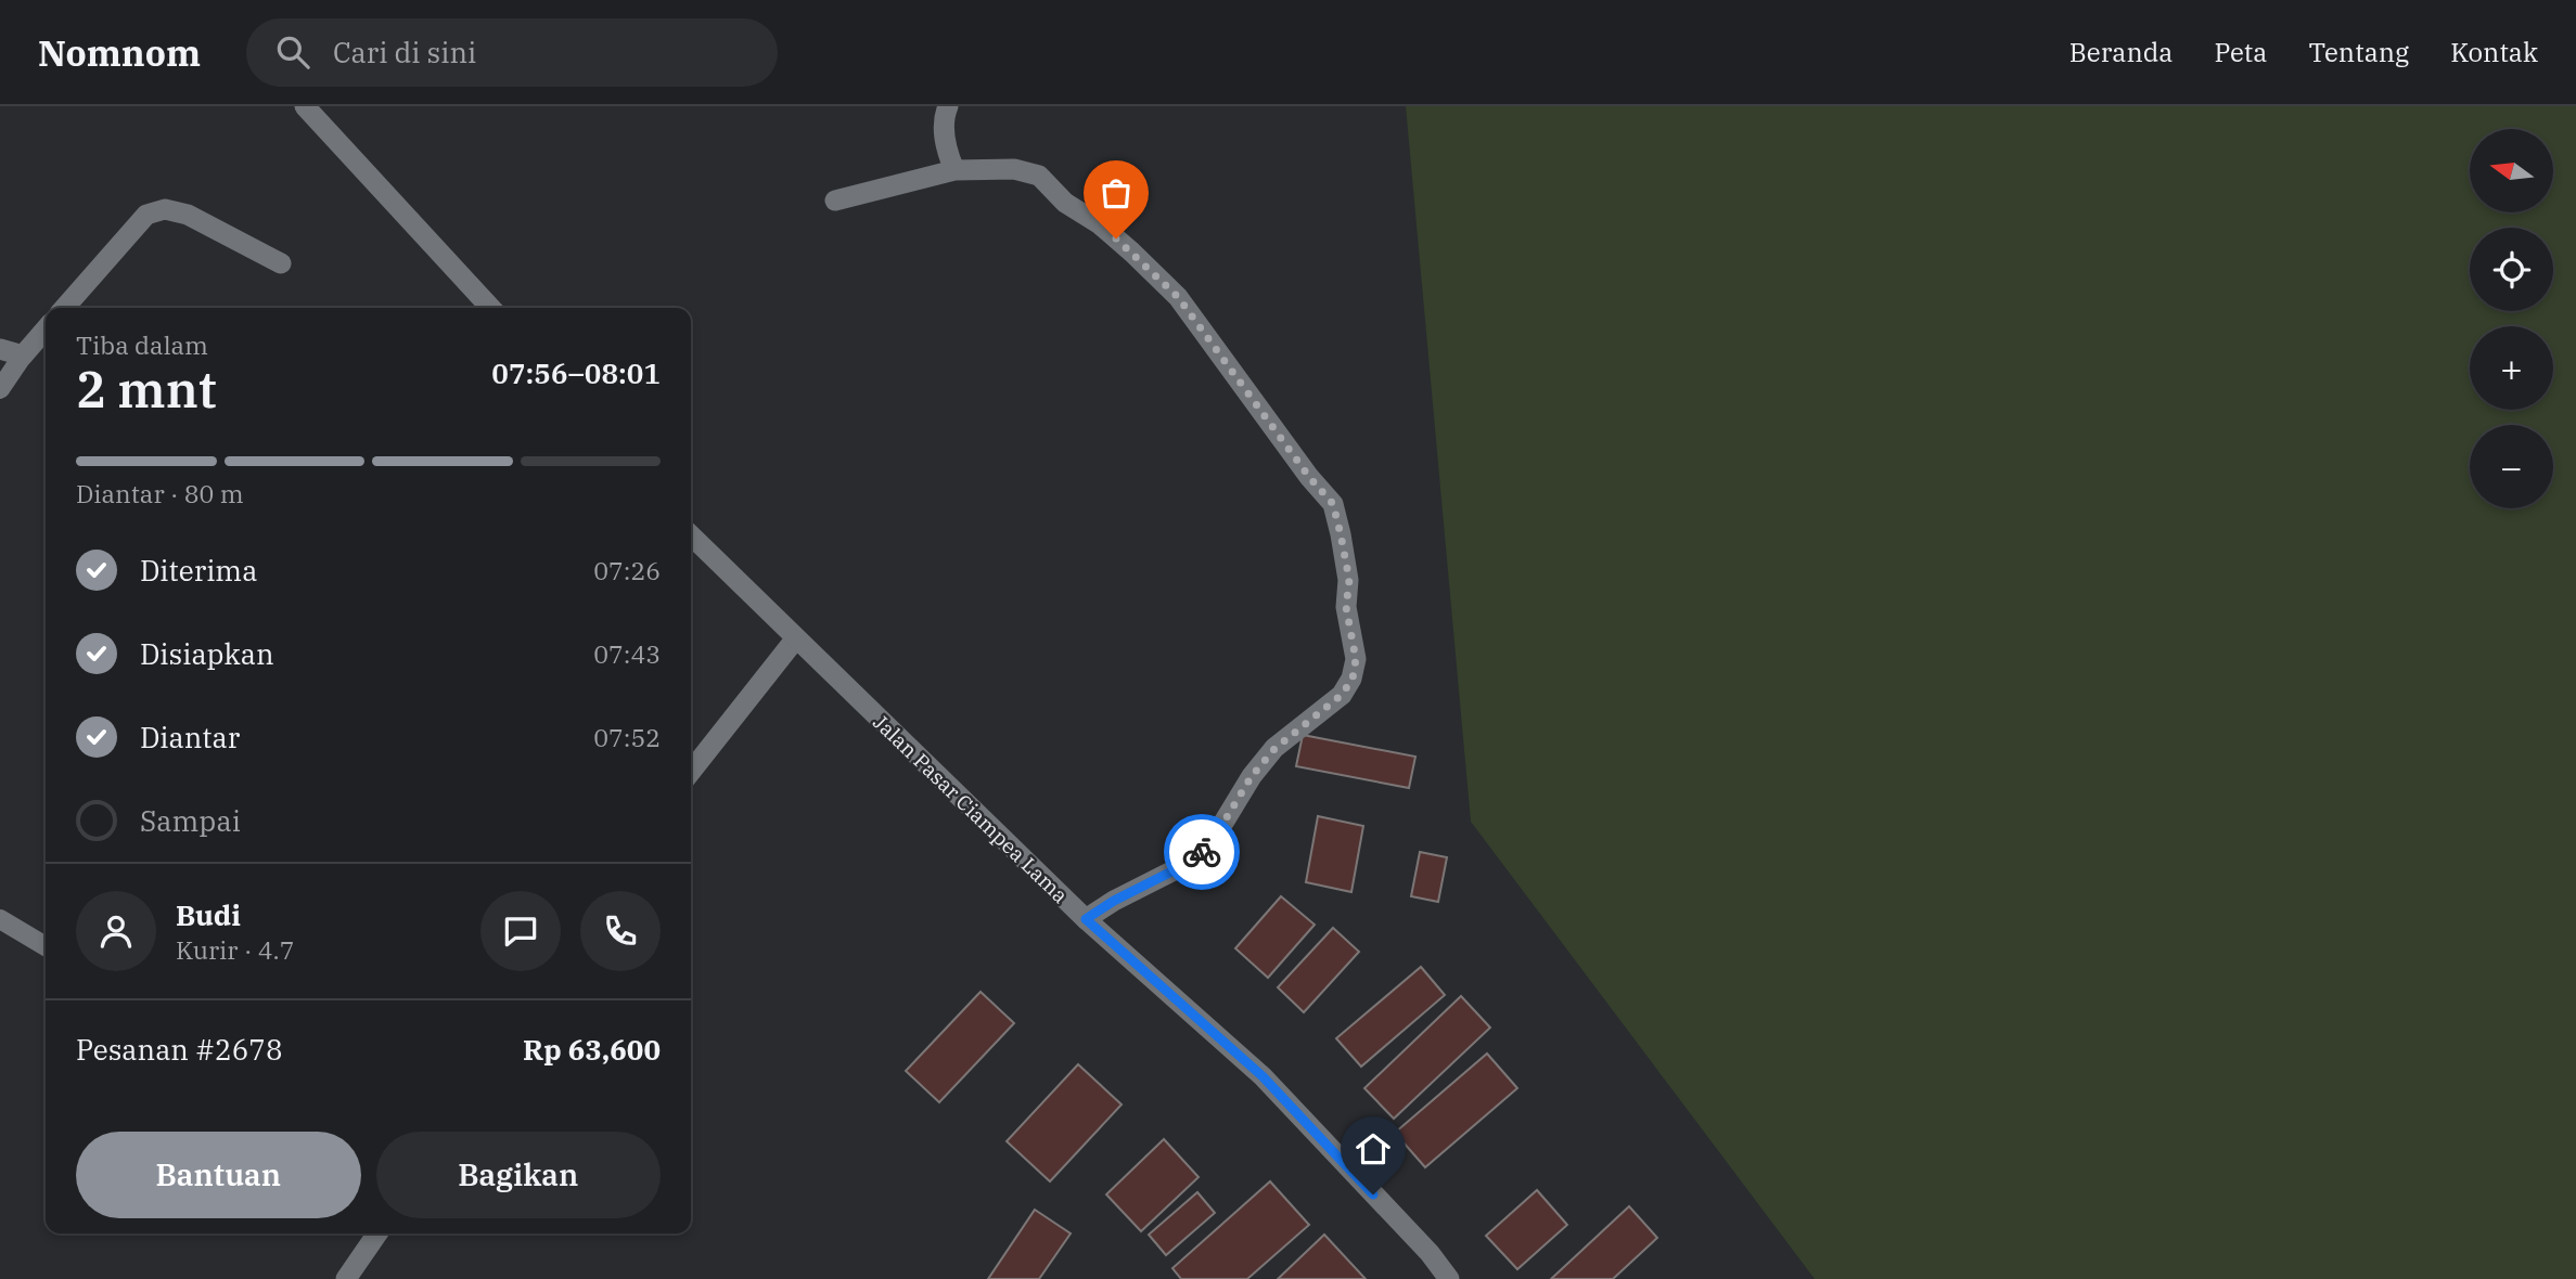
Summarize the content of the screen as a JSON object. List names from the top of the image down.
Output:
{
  "streets": {
    "street": ["Jalan Pasar Ciampea Lama"]
  },
  "north": "left",
  "page": {
    "header": "Nomnom",
    "search": "Cari di sini",
    "nav": [
      "Beranda",
      "Peta",
      "Tentang",
      "Kontak"
    ],
    "map_buttons": ["+", "−"],
    "heading": ["2 mnt", "Tiba dalam", "07:56–08:01"],
    "panel": [
      "Budi",
      "Kurir · 4.7",
      "Pesanan #2678",
      "Rp 63,600"
    ],
    "bar": "Diantar · 80 m",
    "list": [
      ["Diterima", "07:26"],
      ["Disiapkan", "07:43"],
      ["Diantar", "07:52"],
      "Sampai"
    ],
    "buttons": ["Bantuan", "Bagikan"]
  }
}
